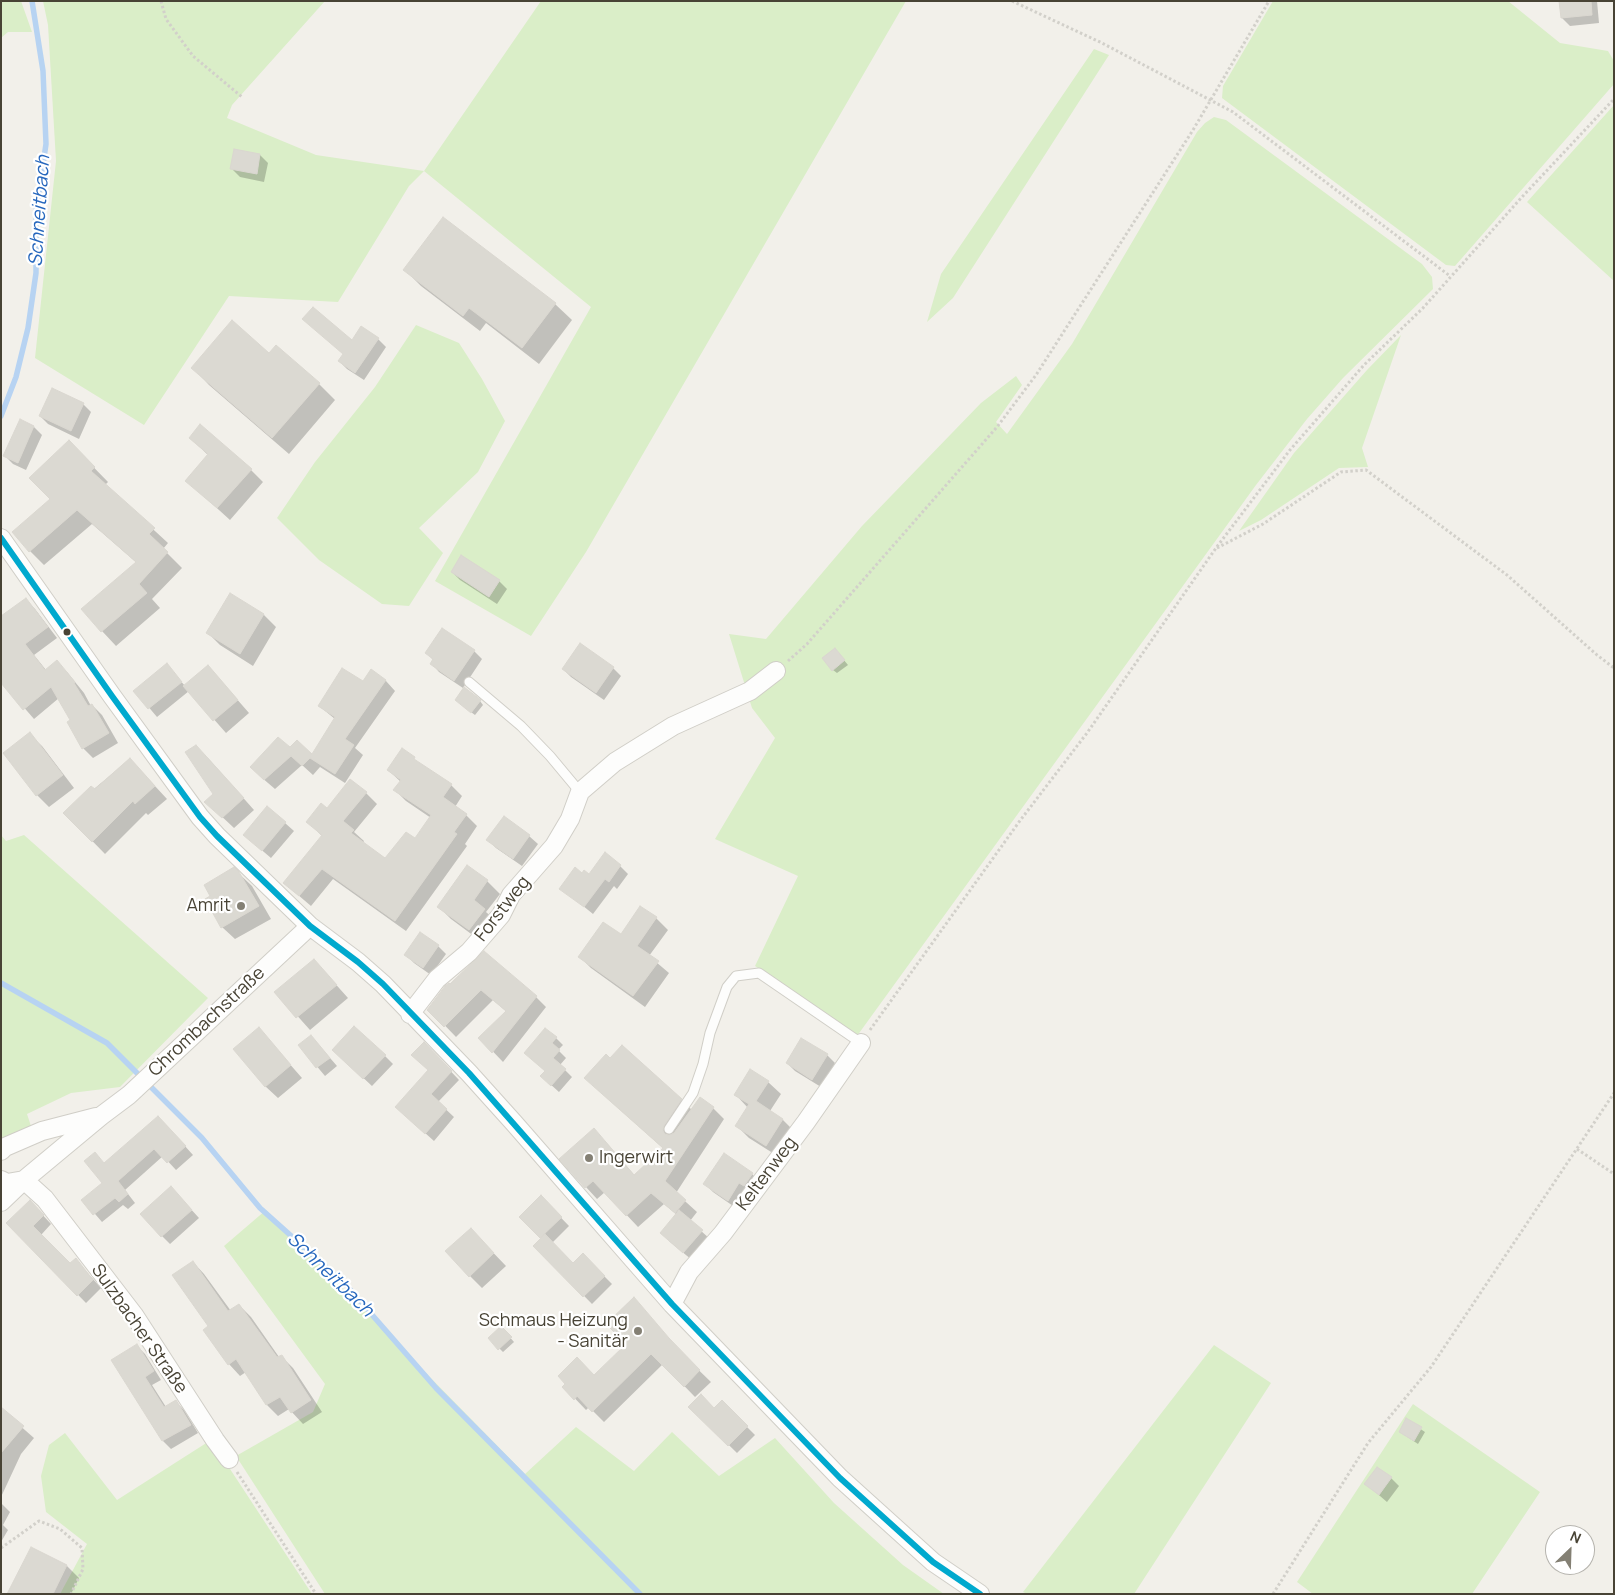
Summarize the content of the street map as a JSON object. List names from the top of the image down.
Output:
{
  "streets": {
    "street": [
      "Forstweg",
      "Chrombachstraße",
      "Keltenweg",
      "Sulzbacher Straße"
    ]
  },
  "crossings": [
    ["Chrombachstraße", "Sulzbacher Straße"]
  ],
  "water": ["Schneitbach"],
  "places": ["Amrit", "Ingerwirt", "Schmaus Heizung - Sanitär"],
  "north": "top right"
}
